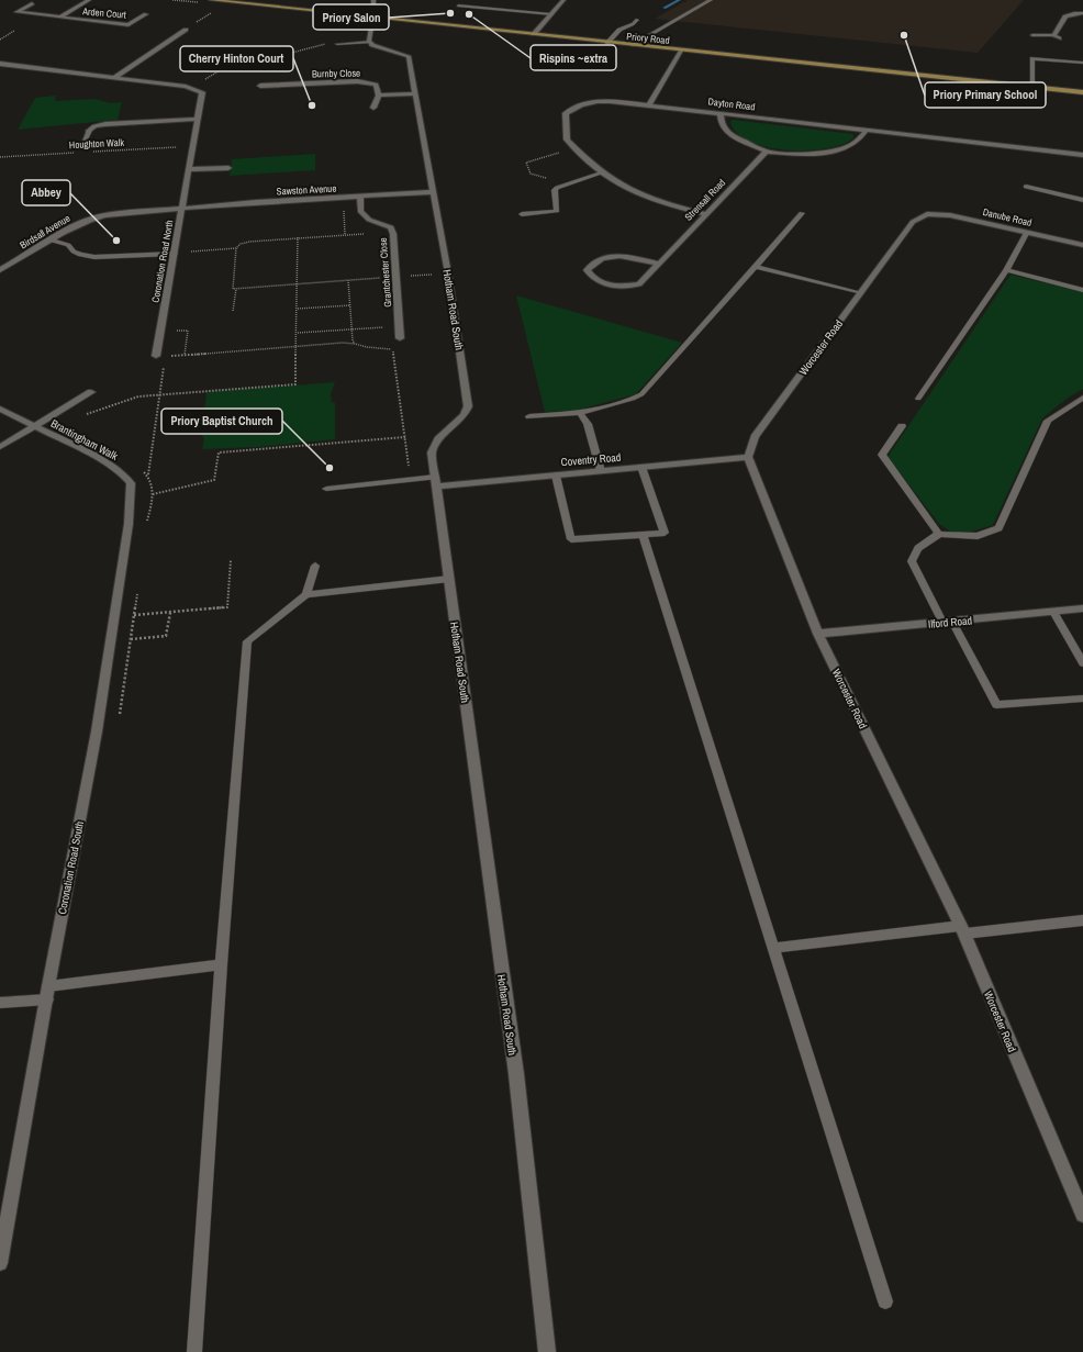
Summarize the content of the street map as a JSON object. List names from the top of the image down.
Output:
{
  "streets": {
    "street": [
      "Arden Court",
      "Priory Road",
      "Burnby Close",
      "Dayton Road",
      "Sawston Avenue",
      "Strensall Road",
      "Danube Road",
      "Birdsall Avenue",
      "Coronation Road North",
      "Grantchester Close",
      "Hotham Road South",
      "Worcester Road",
      "Brantingham Walk",
      "Coventry Road",
      "Ilford Road",
      "Coronation Road South"
    ],
    "path": ["Houghton Walk"]
  },
  "crossings": [
    ["Dayton Road", "Strensall Road"],
    ["Houghton Walk", "Coronation Road North"],
    ["Sawston Avenue", "Birdsall Avenue"],
    ["Sawston Avenue", "Coronation Road North"],
    ["Sawston Avenue", "Grantchester Close"],
    ["Sawston Avenue", "Hotham Road South"],
    ["Danube Road", "Worcester Road"],
    ["Birdsall Avenue", "Coronation Road North"],
    ["Hotham Road South", "Coventry Road"],
    ["Worcester Road", "Coventry Road"],
    ["Worcester Road", "Ilford Road"],
    ["Brantingham Walk", "Coronation Road South"]
  ],
  "places": [
    "Priory Salon",
    "Rispins ~extra",
    "Priory Primary School",
    "Cherry Hinton Court",
    "Abbey",
    "Priory Baptist Church"
  ]
}
